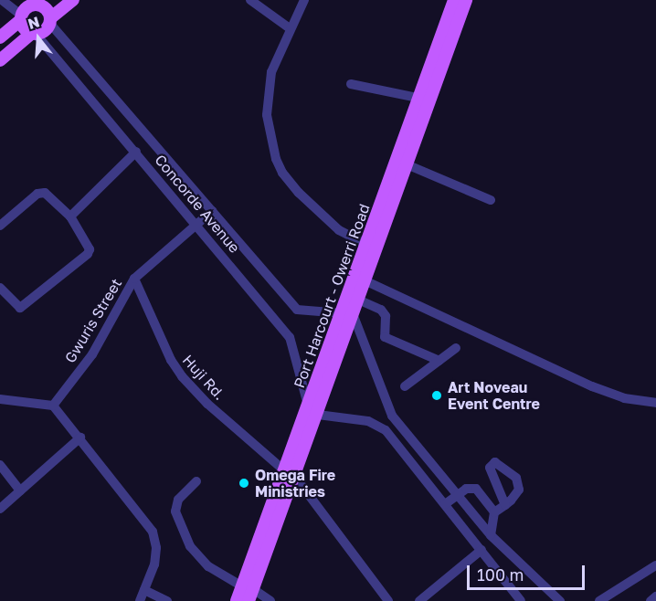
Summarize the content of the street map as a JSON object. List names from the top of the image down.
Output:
{
  "streets": {
    "main road": ["Port Harcourt - Owerri Road"],
    "street": ["Concorde Avenue", "Gwuris Street", "Huji Rd."]
  },
  "crossings": [
    ["Concorde Avenue", "Port Harcourt - Owerri Road"],
    ["Concorde Avenue", "Gwuris Street"],
    ["Port Harcourt - Owerri Road", "Huji Rd."],
    ["Gwuris Street", "Huji Rd."]
  ],
  "places": ["Art Noveau Event Centre", "Omega Fire Ministries"],
  "scale_bar": "100 m",
  "north": "top"
}
